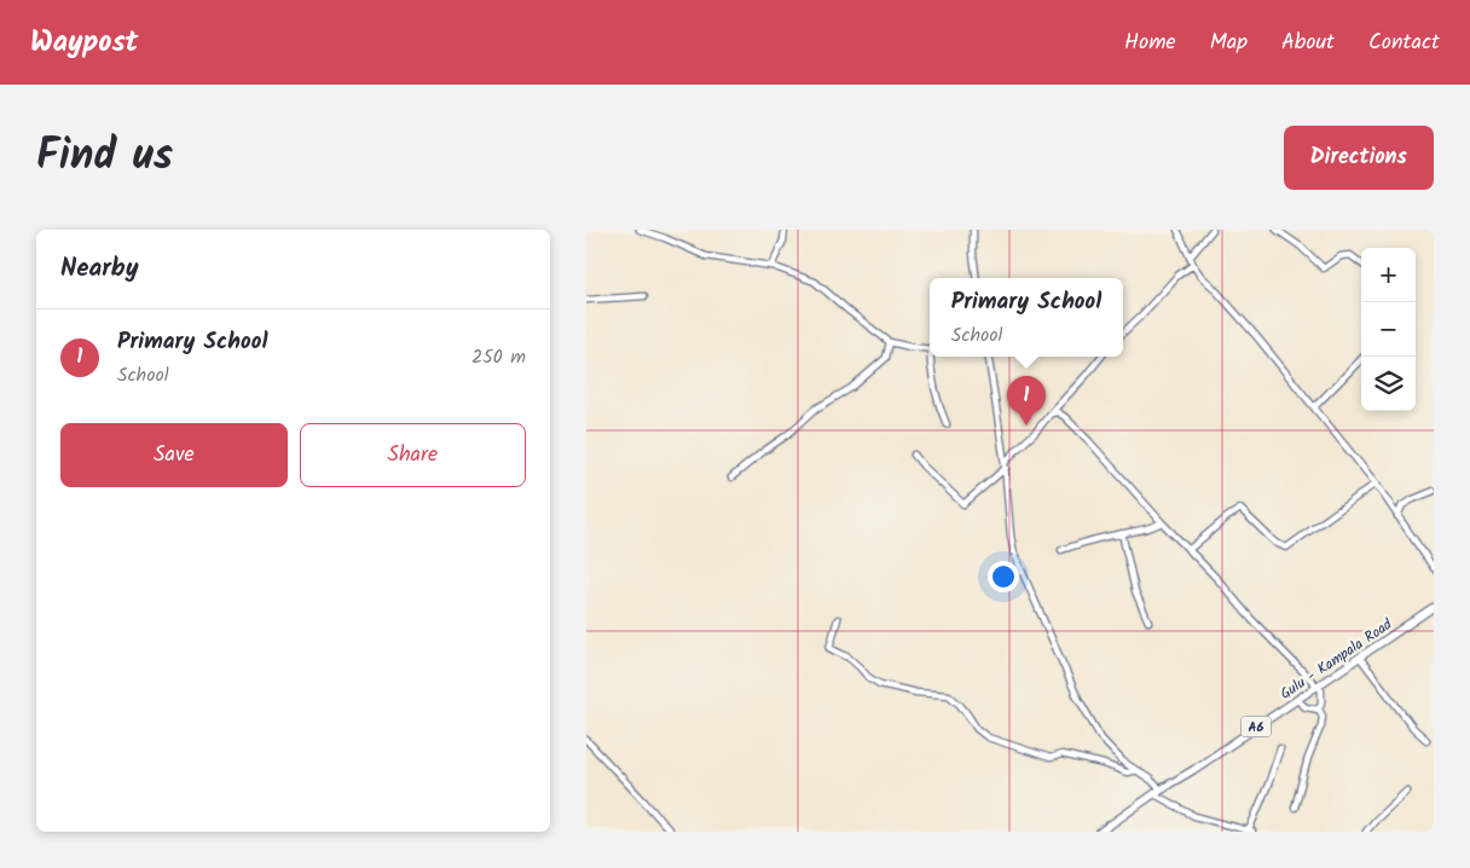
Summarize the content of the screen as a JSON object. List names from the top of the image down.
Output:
{
  "streets": {
    "main road": ["Gulu - Kampala Road", "A6"]
  },
  "page": {
    "header": "Waypost",
    "nav": [
      "Home",
      "Map",
      "About",
      "Contact"
    ],
    "title": "Find us",
    "buttons": [
      "Directions",
      ["Save", "Share"]
    ],
    "heading": "Nearby",
    "map_buttons": ["+", "−"],
    "popup": ["Primary School", "School"],
    "list": [
      {
        "mark": "1",
        "name": "Primary School",
        "note": "School",
        "value": "250 m"
      }
    ],
    "pins": "1"
  }
}
